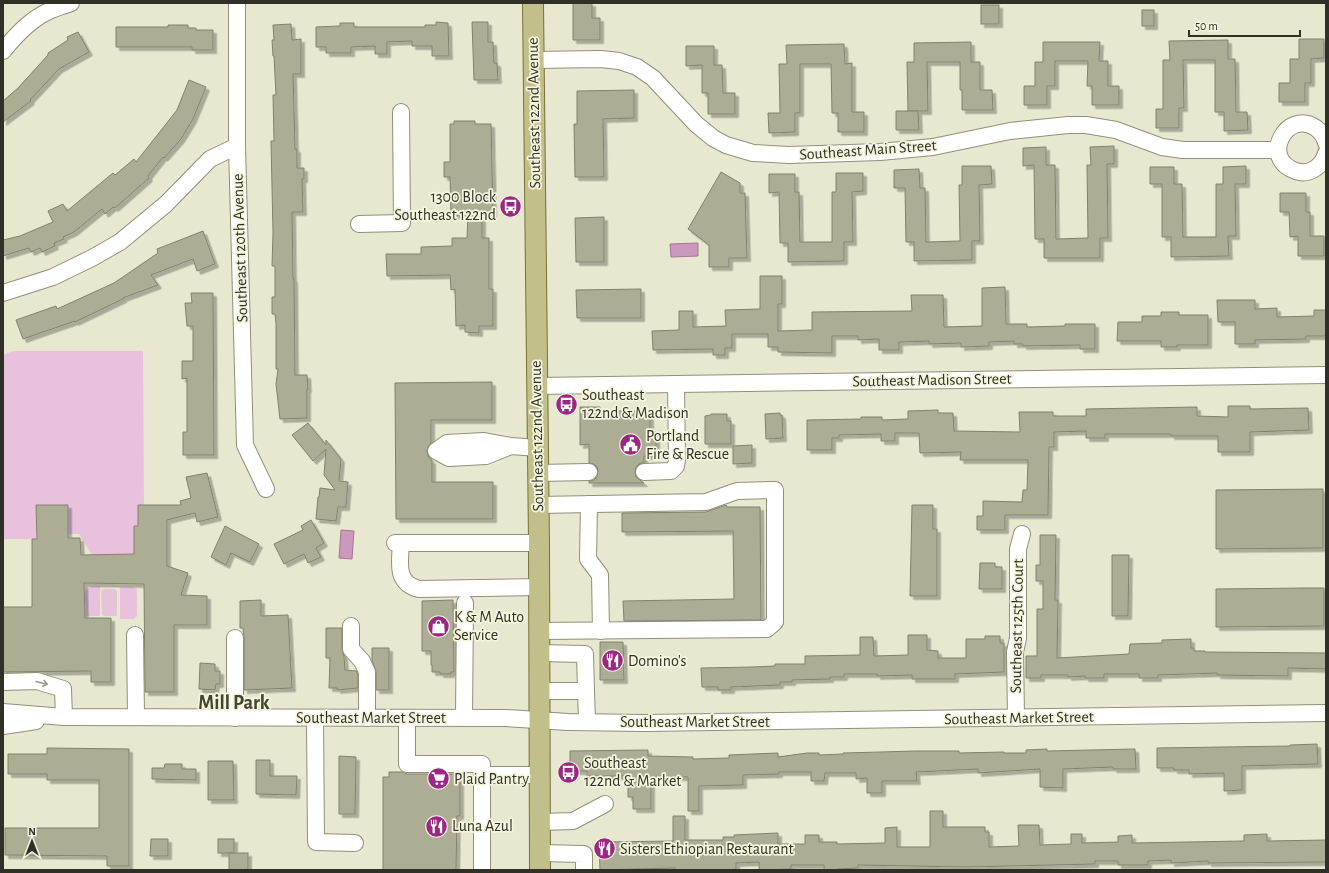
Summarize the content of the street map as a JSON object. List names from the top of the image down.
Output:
{
  "streets": {
    "main road": ["Southeast 122nd Avenue"],
    "street": [
      "Southeast Main Street",
      "Southeast 120th Avenue",
      "Southeast Madison Street",
      "Southeast 125th Court",
      "Southeast Market Street"
    ]
  },
  "crossings": [
    ["Southeast 122nd Avenue", "Southeast Main Street"],
    ["Southeast 122nd Avenue", "Southeast Madison Street"],
    ["Southeast 122nd Avenue", "Southeast Market Street"],
    ["Southeast 125th Court", "Southeast Market Street"]
  ],
  "districts": ["Mill Park"],
  "places": {
    "bus stop": ["1300 Block Southeast 122nd", "Southeast 122nd & Madison", "Southeast 122nd & Market"],
    "public building": ["Portland Fire & Rescue"],
    "shop": ["K & M Auto Service"],
    "restaurant": ["Domino's", "Luna Azul", "Sisters Ethiopian Restaurant"],
    "supermarket": ["Plaid Pantry"]
  },
  "scale_bar": "50 m",
  "north": "top"
}
